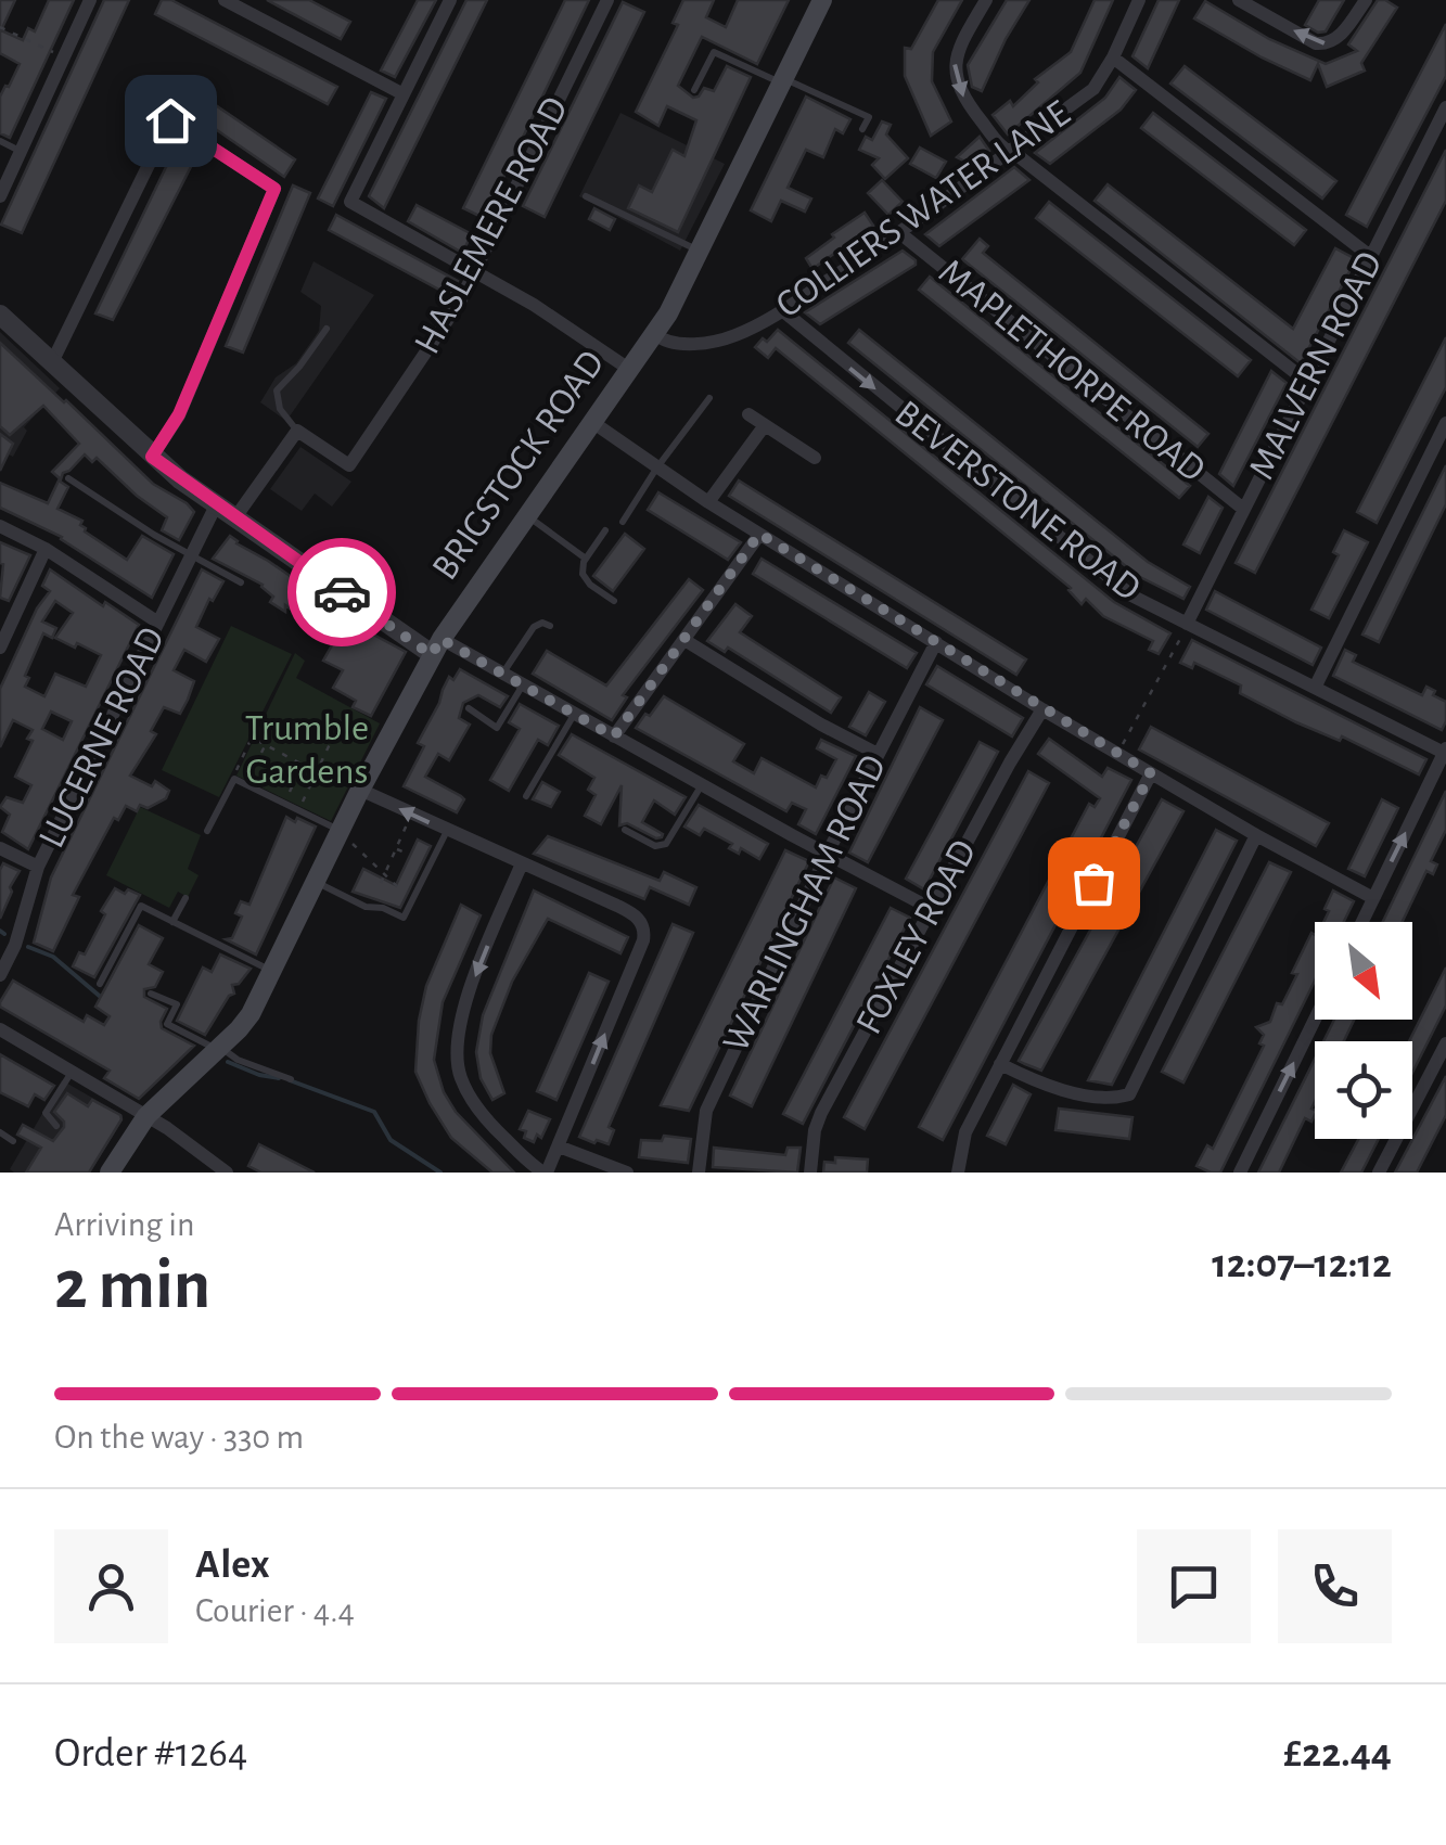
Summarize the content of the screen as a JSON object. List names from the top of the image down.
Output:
{
  "streets": {
    "main road": ["BRIGSTOCK ROAD"],
    "street": [
      "COLLIERS WATER LANE",
      "HASLEMERE ROAD",
      "MALVERN ROAD",
      "MAPLETHORPE ROAD",
      "BEVERSTONE ROAD",
      "LUCERNE ROAD",
      "WARLINGHAM ROAD",
      "FOXLEY ROAD"
    ]
  },
  "crossings": [
    ["COLLIERS WATER LANE", "MAPLETHORPE ROAD"],
    ["COLLIERS WATER LANE", "BRIGSTOCK ROAD"],
    ["COLLIERS WATER LANE", "BEVERSTONE ROAD"],
    ["MALVERN ROAD", "MAPLETHORPE ROAD"],
    ["MALVERN ROAD", "BEVERSTONE ROAD"]
  ],
  "one_way": ["BEVERSTONE ROAD"],
  "parks": ["Trumble Gardens"],
  "north": "bottom right",
  "page": {
    "heading": ["2 min", "Arriving in", "12:07–12:12"],
    "panel": [
      "Alex",
      "Courier · 4.4",
      "Order #1264",
      "£22.44"
    ],
    "bar": "On the way · 330 m"
  }
}
